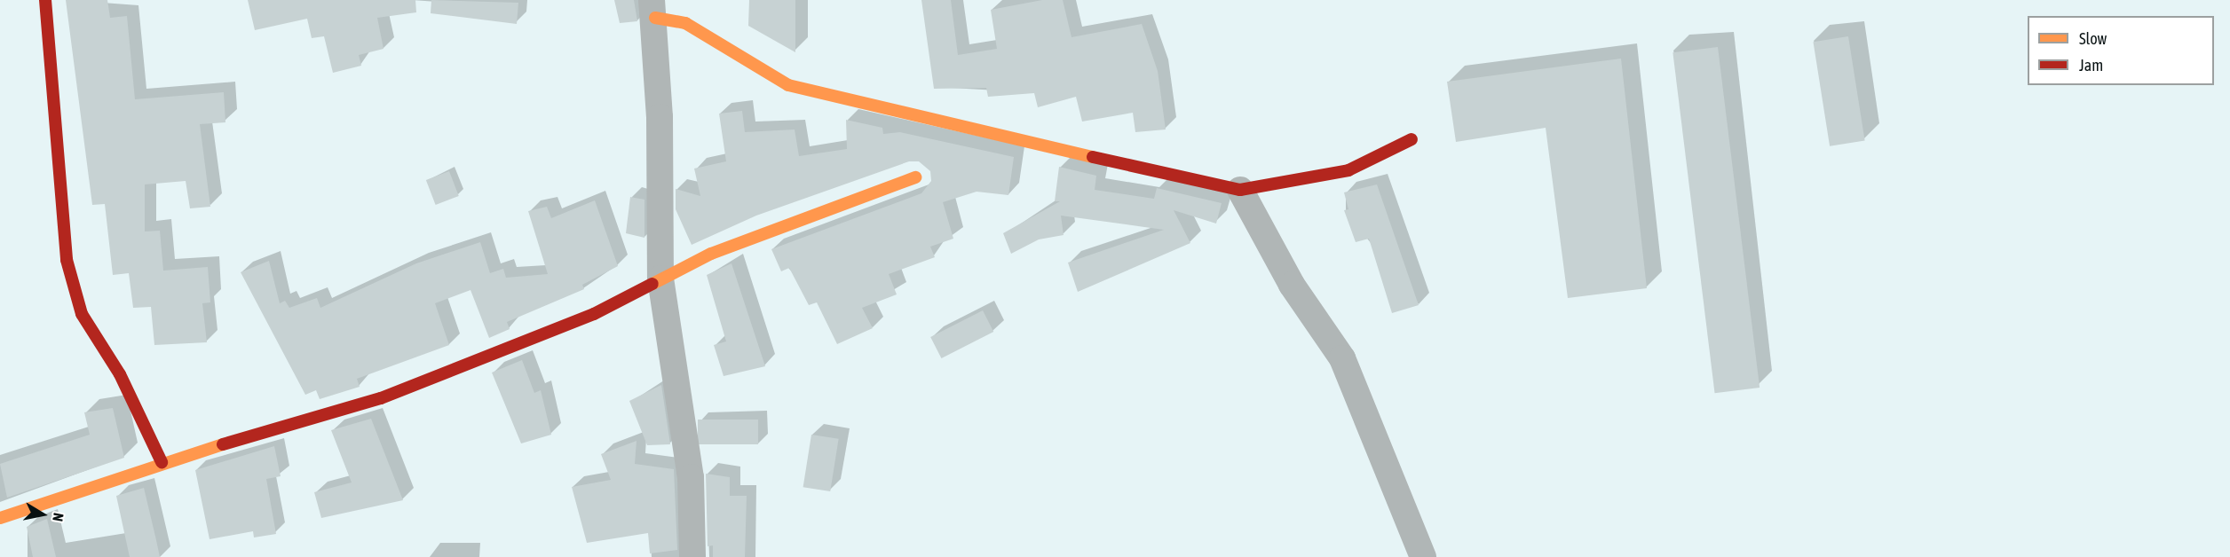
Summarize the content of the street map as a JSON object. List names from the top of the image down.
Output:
{
  "legend": ["Slow", "Jam"],
  "north": "right"
}
